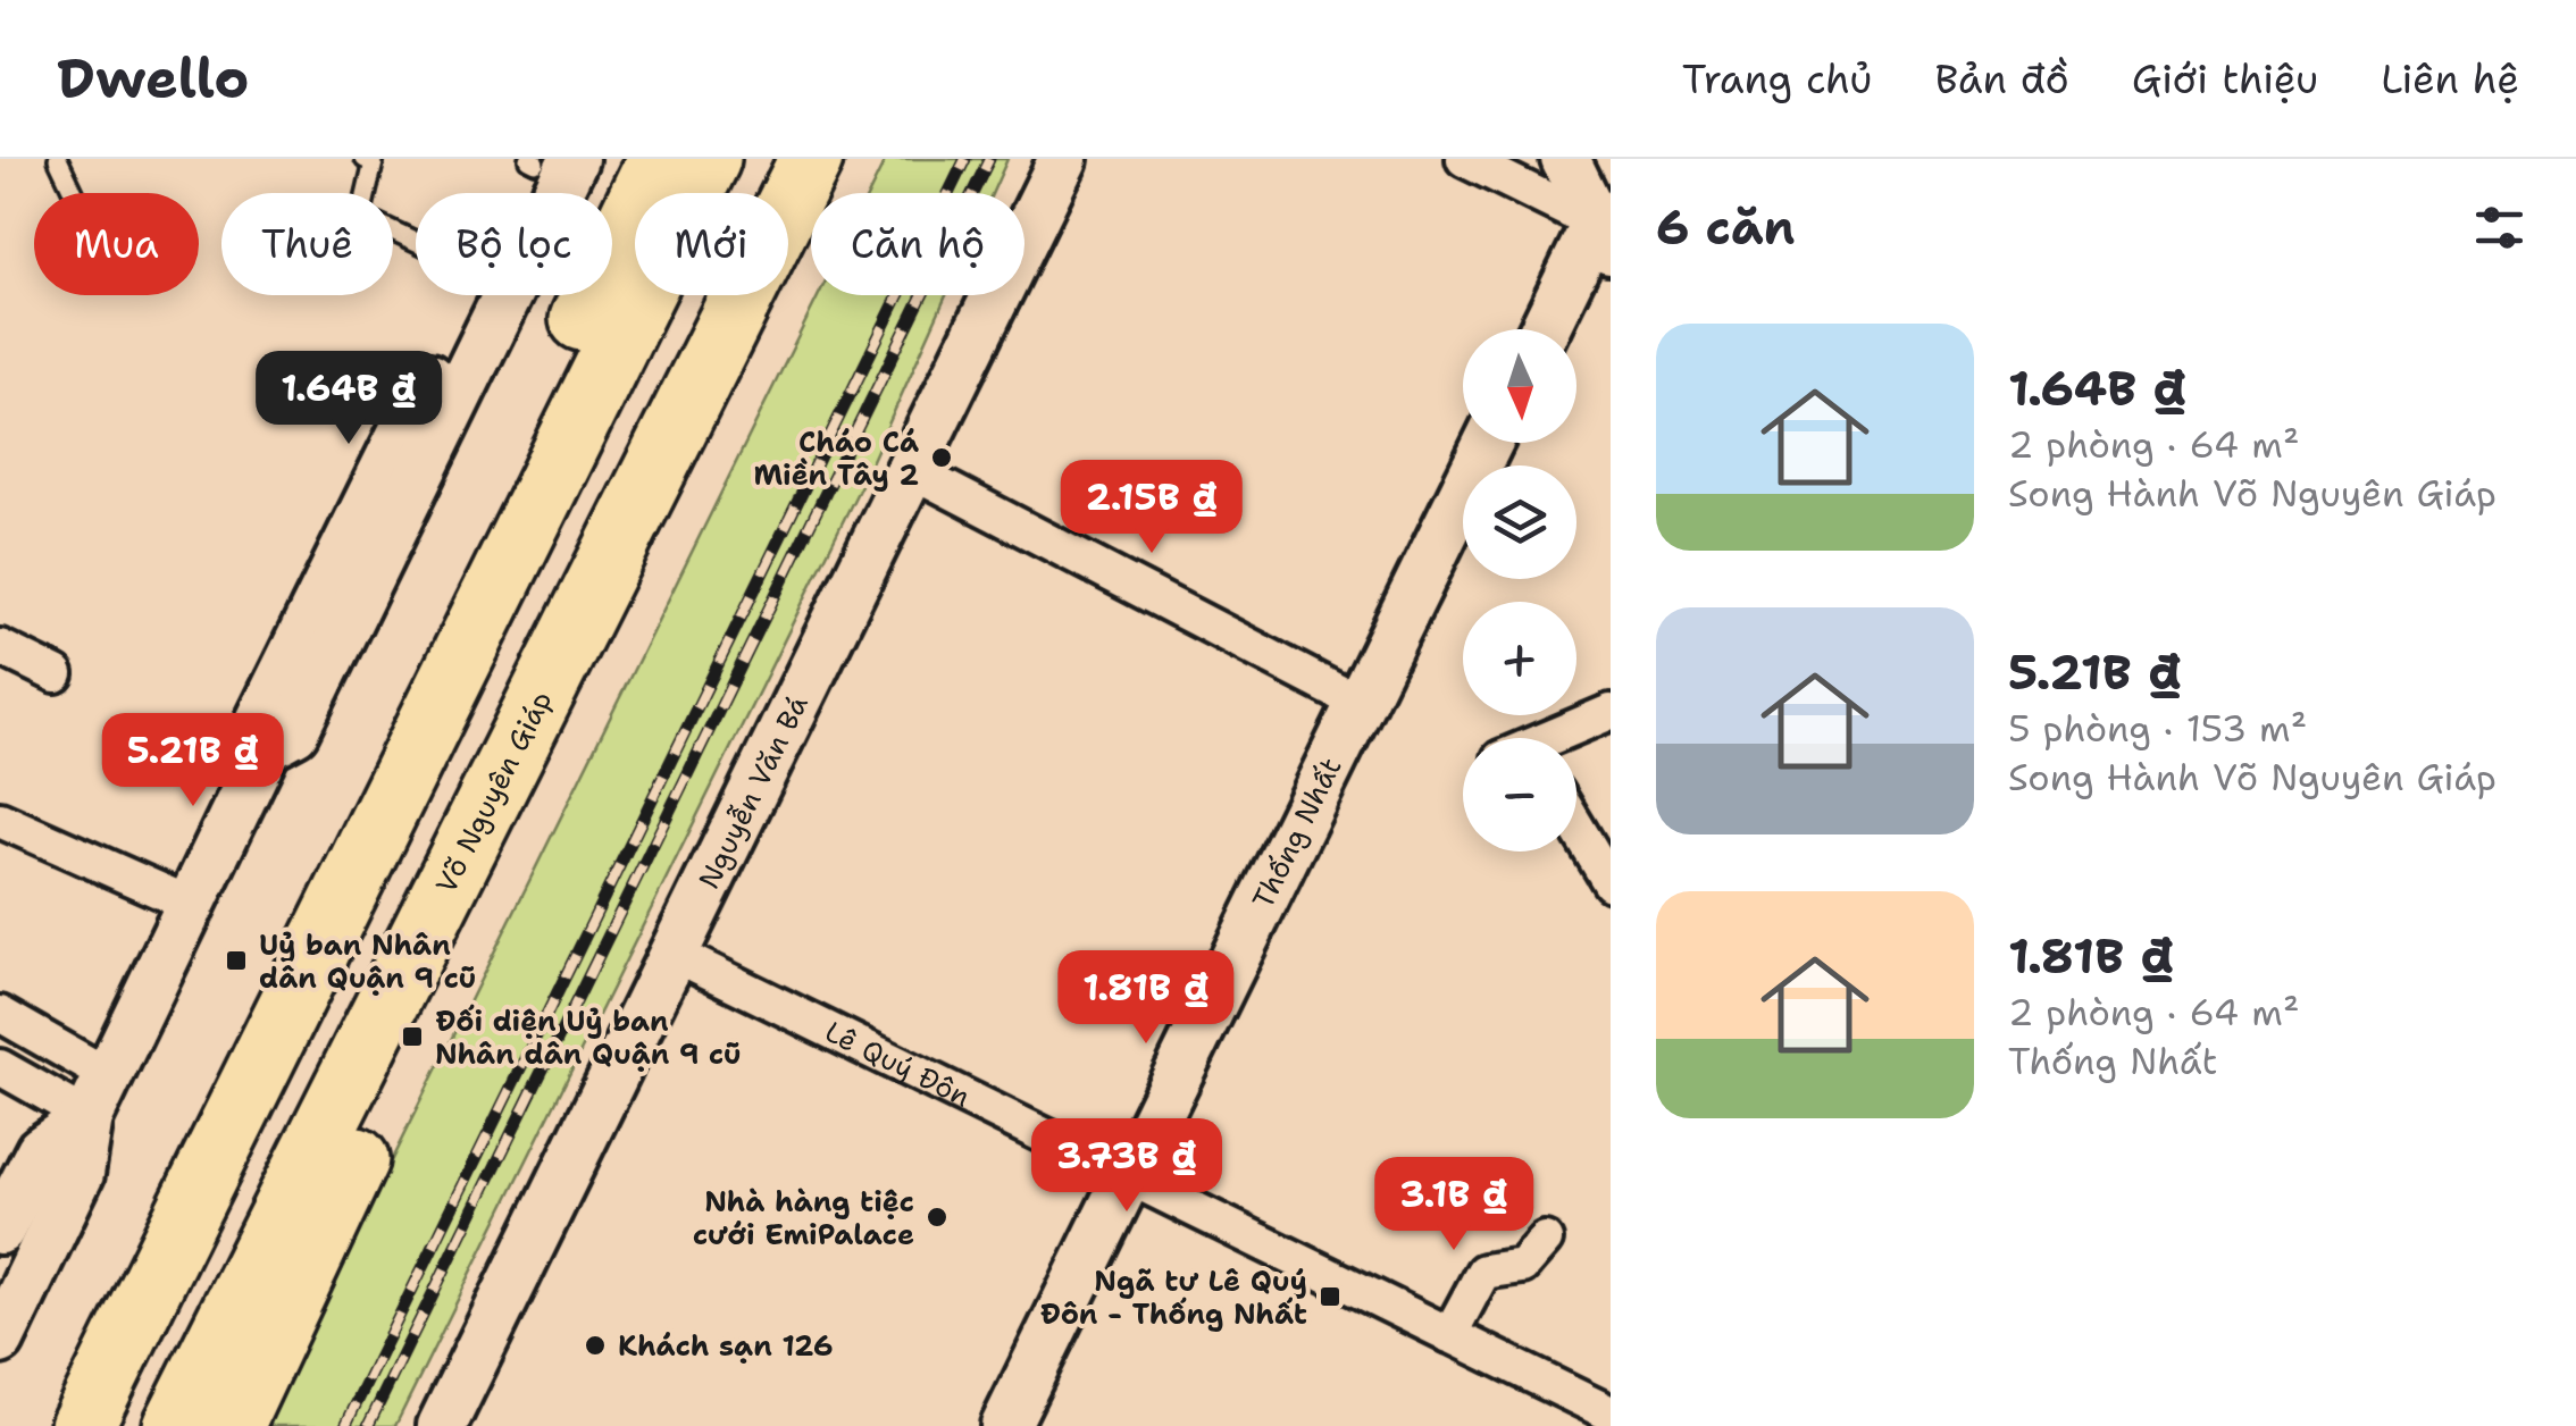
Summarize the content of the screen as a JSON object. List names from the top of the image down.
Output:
{
  "streets": {
    "highway": ["Võ Nguyên Giáp"],
    "main road": ["Nguyễn Văn Bá", "Thống Nhất"],
    "street": ["Lê Quý Đôn"]
  },
  "crossings": [
    ["Nguyễn Văn Bá", "Lê Quý Đôn"],
    ["Thống Nhất", "Lê Quý Đôn"]
  ],
  "places": {
    "other": ["Cháo Cá Miền Tây 2", "Nhà hàng tiệc cưới EmiPalace", "Khách sạn 126"],
    "transit": ["Uỷ ban Nhân dân Quận 9 cũ", "Đối diện Uỷ ban Nhân dân Quận 9 cũ", "Ngã tư Lê Quý Đôn - Thống Nhất"]
  },
  "north": "bottom",
  "page": {
    "header": "Dwello",
    "nav": [
      "Trang chủ",
      "Bản đồ",
      "Giới thiệu",
      "Liên hệ"
    ],
    "heading": "6 căn",
    "chip": [
      "Mua",
      "Thuê",
      "Bộ lọc",
      "Mới",
      "Căn hộ"
    ],
    "list": [
      {
        "name": "1.64B ₫",
        "note": "2 phòng · 64 m² · Song Hành Võ Nguyên Giáp"
      },
      {
        "name": "5.21B ₫",
        "note": "5 phòng · 153 m² · Song Hành Võ Nguyên Giáp"
      },
      {
        "name": "1.81B ₫",
        "note": "2 phòng · 64 m² · Thống Nhất"
      }
    ],
    "map_buttons": ["+", "−"],
    "price": [
      "1.64B ₫",
      "2.15B ₫",
      "5.21B ₫",
      "1.81B ₫",
      "3.73B ₫",
      "3.1B ₫"
    ]
  }
}
